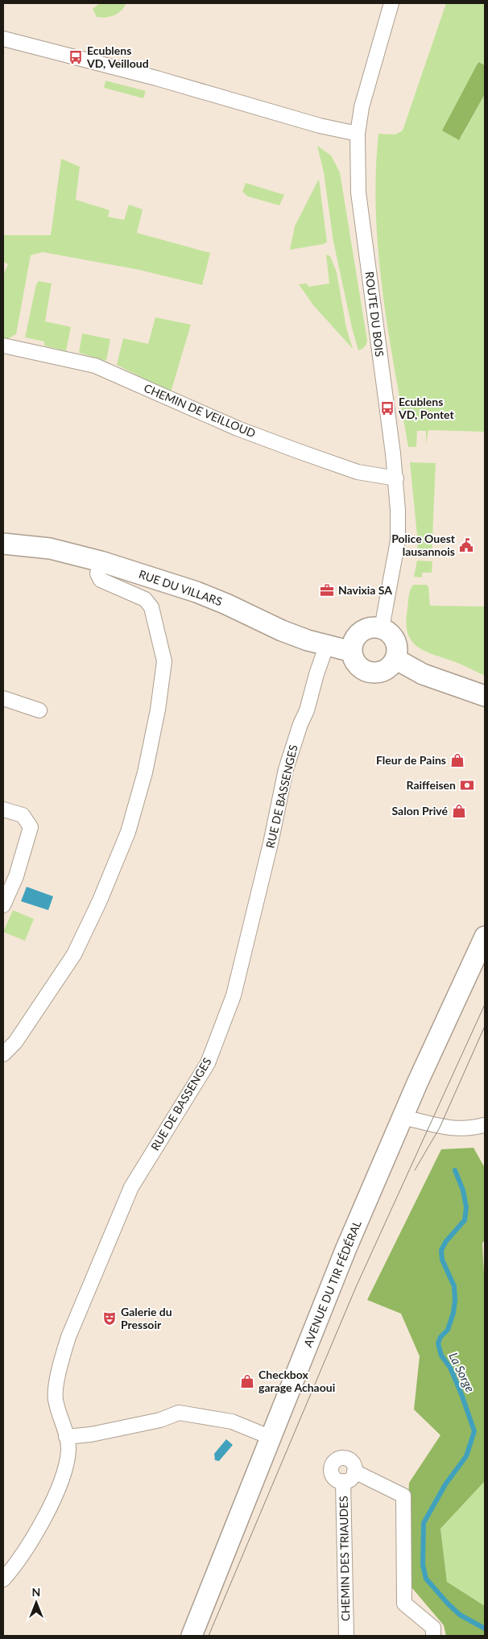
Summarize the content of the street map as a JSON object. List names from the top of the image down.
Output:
{
  "streets": {
    "main road": ["RUE DU VILLARS", "AVENUE DU TIR FÉDÉRAL"],
    "street": [
      "ROUTE DU BOIS",
      "CHEMIN DE VEILLOUD",
      "RUE DE BASSENGES",
      "CHEMIN DES TRIAUDES"
    ]
  },
  "crossings": [
    ["ROUTE DU BOIS", "CHEMIN DE VEILLOUD"],
    ["ROUTE DU BOIS", "RUE DU VILLARS"],
    ["RUE DU VILLARS", "RUE DE BASSENGES"]
  ],
  "water": ["La Sorge"],
  "places": {
    "bus stop": ["Ecublens VD, Veilloud", "Ecublens VD, Pontet"],
    "public building": ["Police Ouest lausannois"],
    "office": ["Navixia SA"],
    "shop": ["Fleur de Pains", "Salon Privé", "Checkbox garage Achaoui"],
    "bank": ["Raiffeisen"],
    "theatre": ["Galerie du Pressoir"]
  },
  "north": "top"
}
